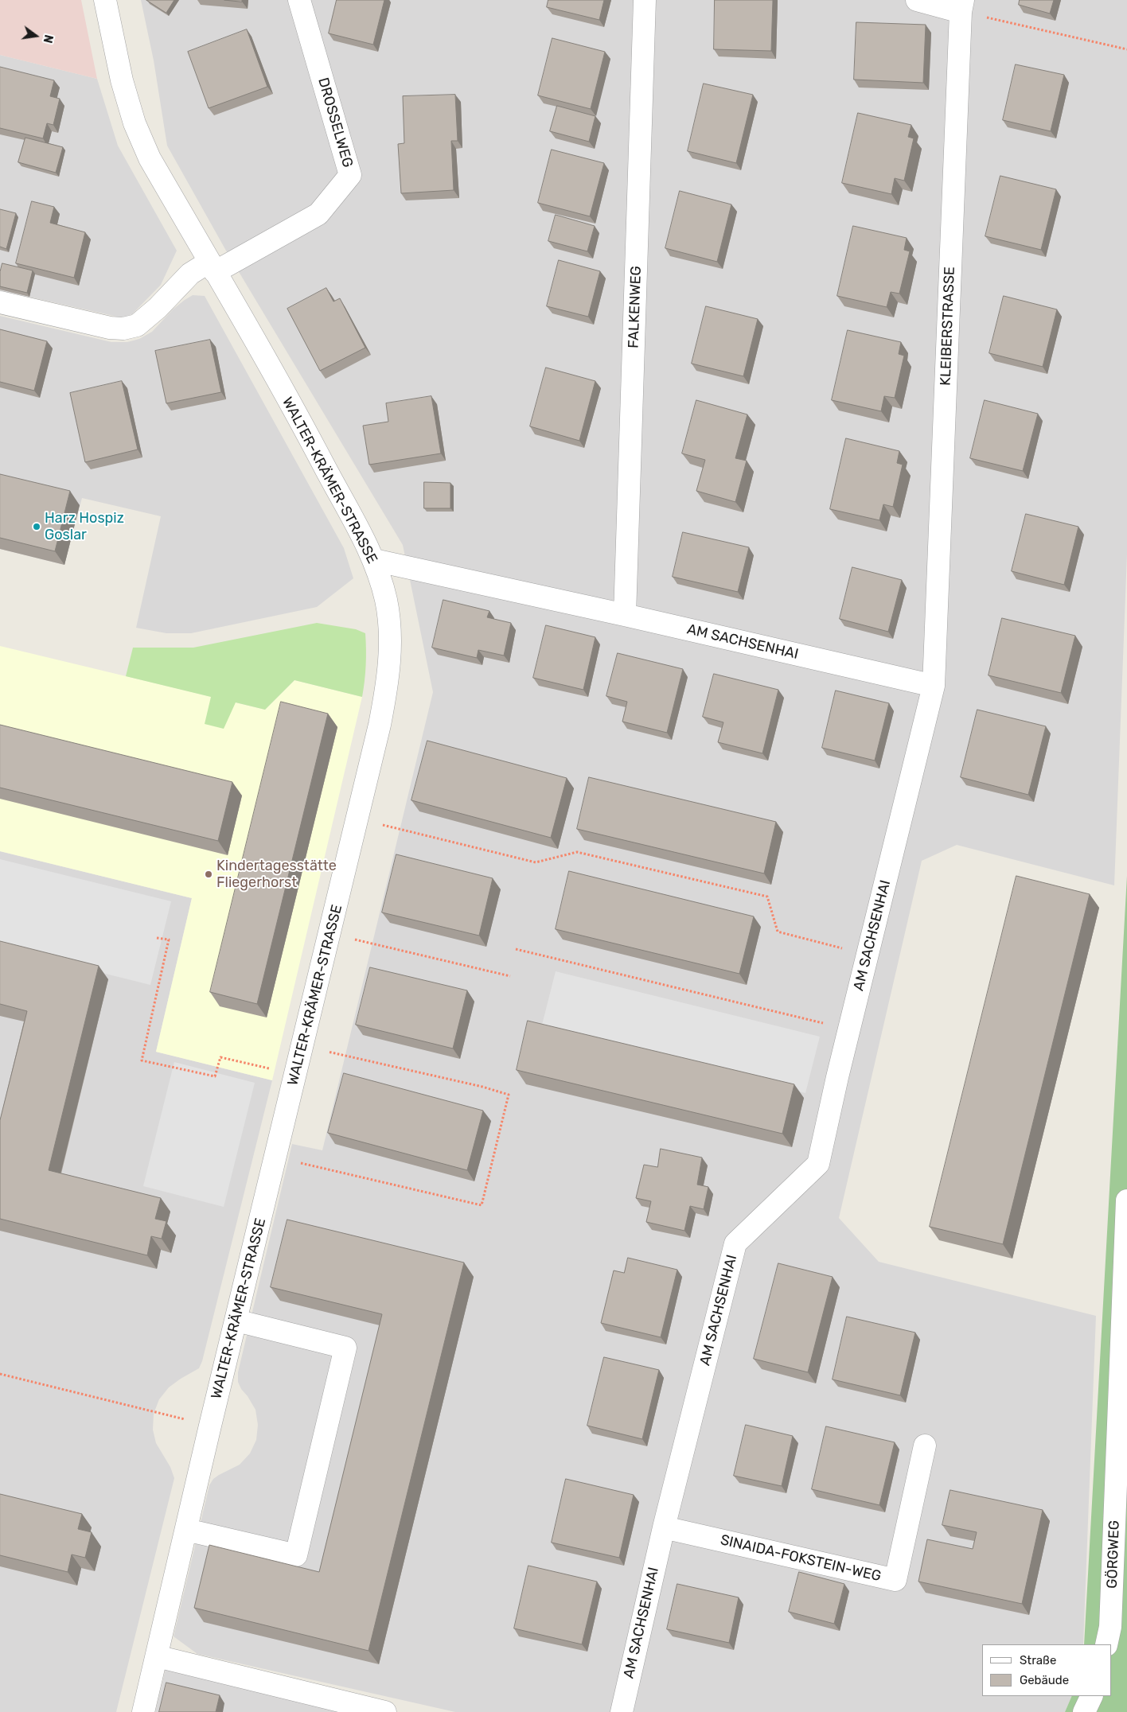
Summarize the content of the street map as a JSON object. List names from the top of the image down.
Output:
{
  "streets": {
    "street": [
      "DROSSELWEG",
      "FALKENWEG",
      "KLEIBERSTRASSE",
      "WALTER-KRÄMER-STRASSE",
      "AM SACHSENHAI",
      "GÖRGWEG",
      "SINAIDA-FOKSTEIN-WEG"
    ]
  },
  "crossings": [
    ["DROSSELWEG", "WALTER-KRÄMER-STRASSE"],
    ["FALKENWEG", "AM SACHSENHAI"],
    ["KLEIBERSTRASSE", "AM SACHSENHAI"],
    ["WALTER-KRÄMER-STRASSE", "AM SACHSENHAI"],
    ["AM SACHSENHAI", "SINAIDA-FOKSTEIN-WEG"]
  ],
  "places": ["Harz Hospiz Goslar", "Kindertagesstätte Fliegerhorst"],
  "legend": ["Straße", "Gebäude"],
  "north": "right"
}
